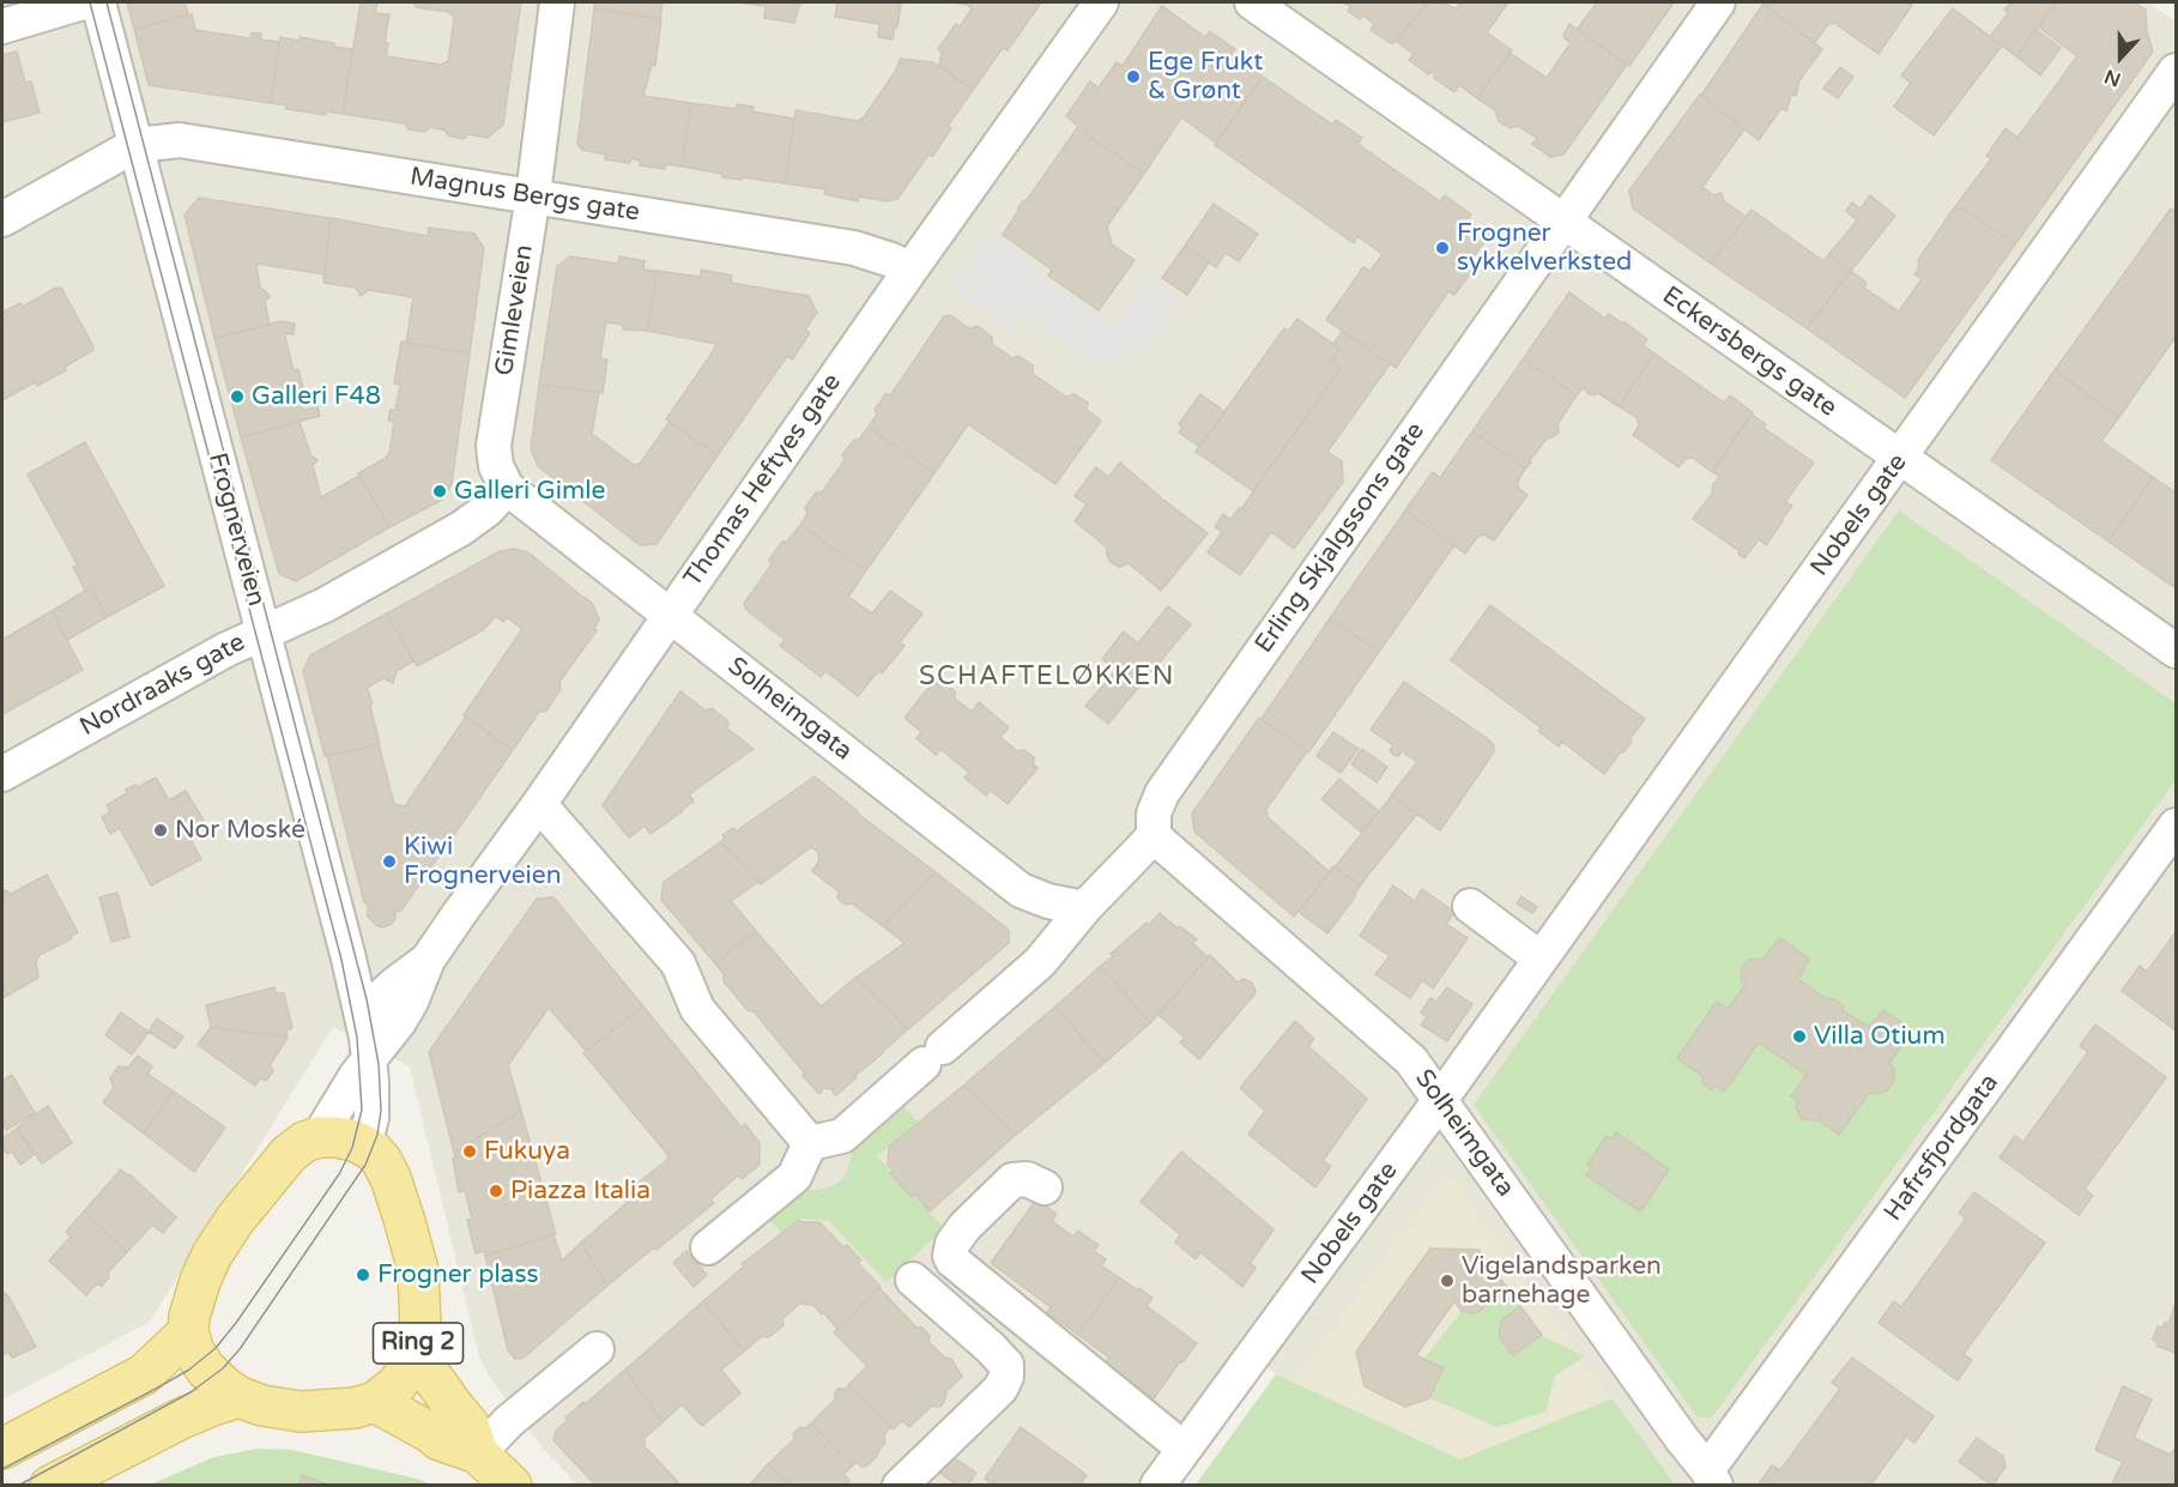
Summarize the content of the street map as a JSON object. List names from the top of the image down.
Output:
{
  "streets": {
    "main road": ["Ring 2"],
    "street": [
      "Magnus Bergs gate",
      "Gimleveien",
      "Eckersbergs gate",
      "Thomas Heftyes gate",
      "Nobels gate",
      "Frognerveien",
      "Erling Skjalgssons gate",
      "Nordraaks gate",
      "Solheimgata",
      "Hafrsfjordgata"
    ]
  },
  "crossings": [
    ["Magnus Bergs gate", "Gimleveien"],
    ["Magnus Bergs gate", "Thomas Heftyes gate"],
    ["Magnus Bergs gate", "Frognerveien"],
    ["Gimleveien", "Nordraaks gate"],
    ["Gimleveien", "Solheimgata"],
    ["Eckersbergs gate", "Nobels gate"],
    ["Eckersbergs gate", "Erling Skjalgssons gate"],
    ["Thomas Heftyes gate", "Frognerveien"],
    ["Thomas Heftyes gate", "Solheimgata"],
    ["Nobels gate", "Solheimgata"],
    ["Frognerveien", "Nordraaks gate"],
    ["Frognerveien", "Ring 2"],
    ["Erling Skjalgssons gate", "Solheimgata"],
    ["Nordraaks gate", "Solheimgata"],
    ["Solheimgata", "Hafrsfjordgata"]
  ],
  "districts": ["SCHAFTELØKKEN"],
  "places": [
    "Ege Frukt & Grønt",
    "Frogner sykkelverksted",
    "Galleri F48",
    "Galleri Gimle",
    "Nor Moské",
    "Kiwi Frognerveien",
    "Villa Otium",
    "Fukuya",
    "Piazza Italia",
    "Frogner plass",
    "Vigelandsparken barnehage"
  ],
  "north": "bottom"
}
